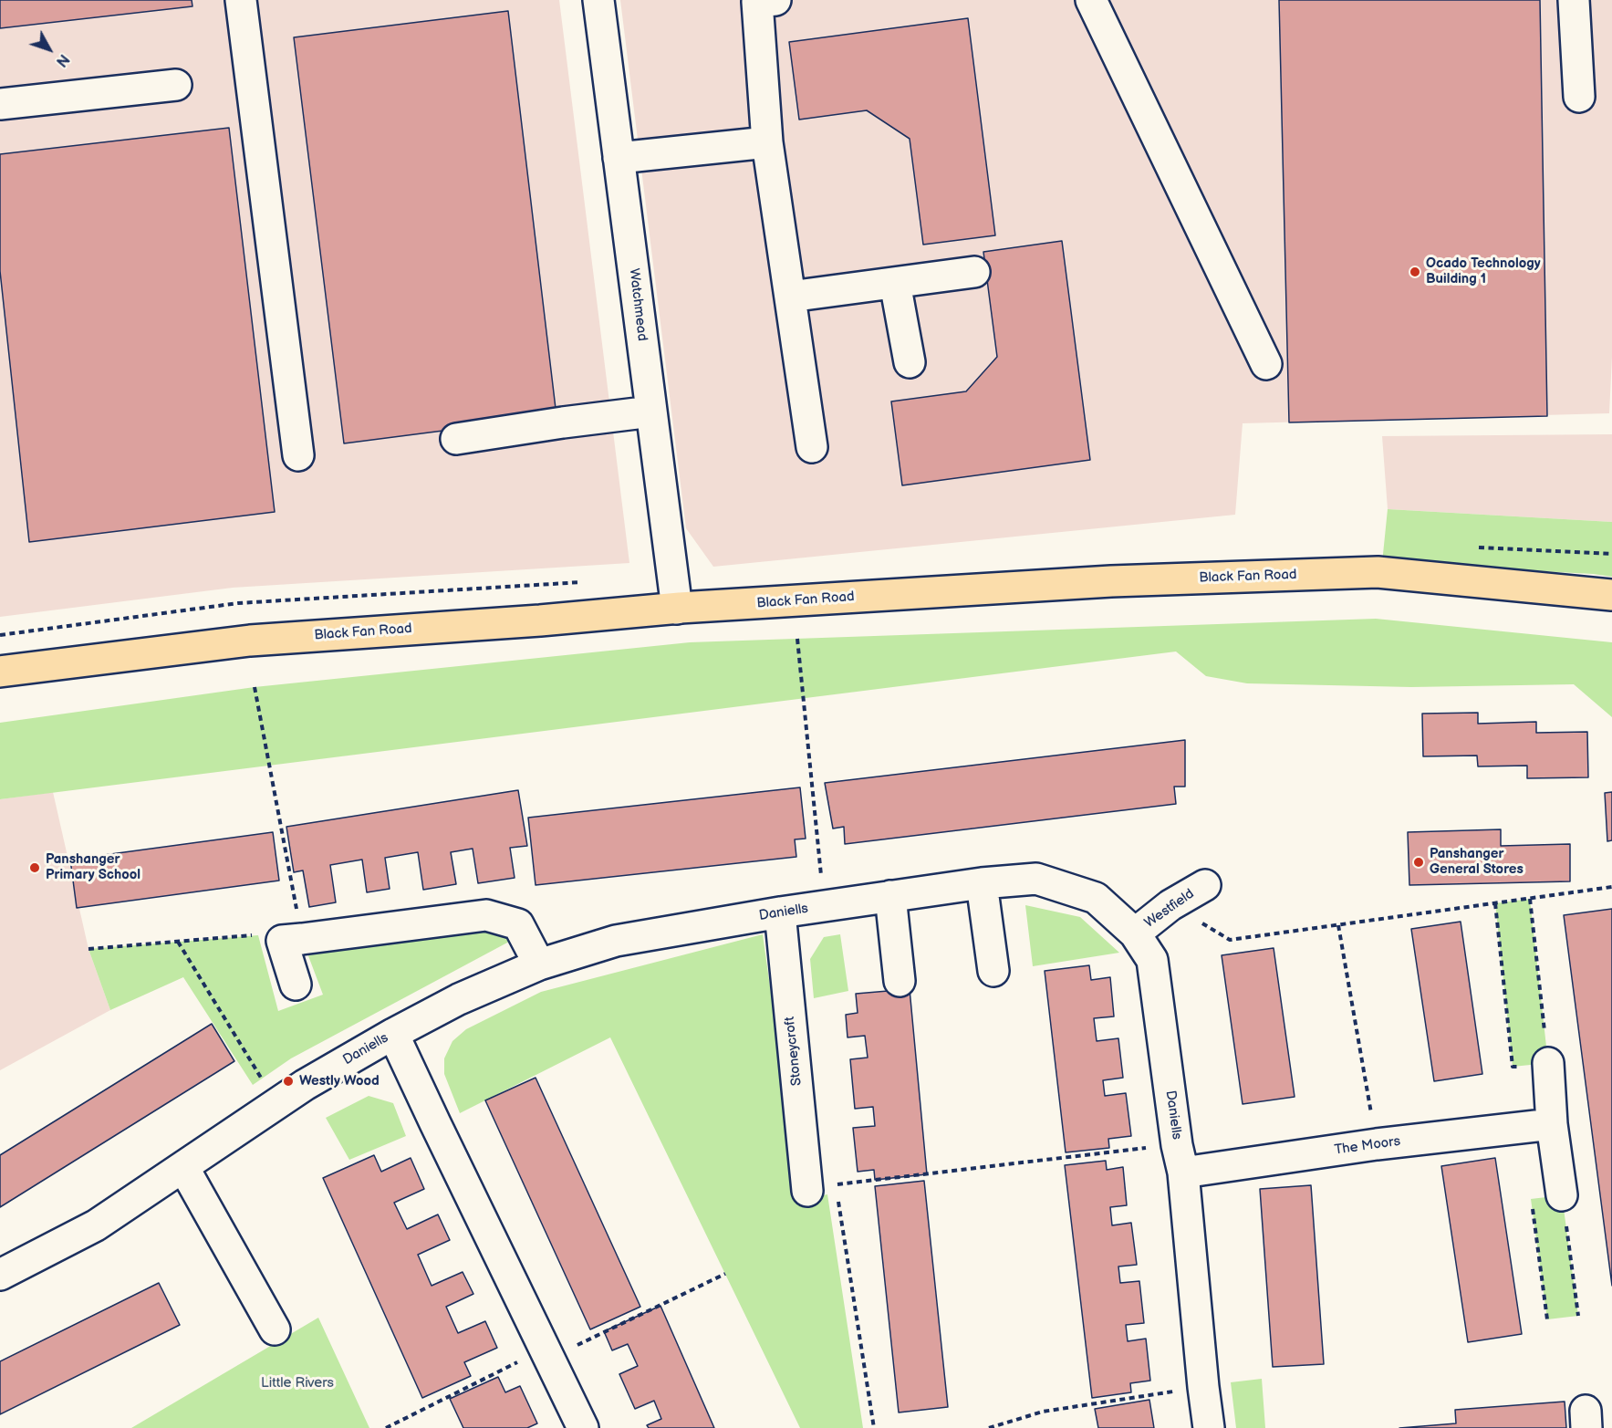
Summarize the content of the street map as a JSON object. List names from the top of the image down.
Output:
{
  "streets": {
    "main road": ["Black Fan Road"],
    "street": [
      "Watchmead",
      "Westfield",
      "Daniells",
      "Stoneycroft",
      "The Moors"
    ]
  },
  "crossings": [
    ["Watchmead", "Black Fan Road"],
    ["Westfield", "Daniells"],
    ["Daniells", "Stoneycroft"],
    ["Daniells", "The Moors"]
  ],
  "parks": ["Little Rivers"],
  "places": [
    "Ocado Technology Building 1",
    "Panshanger General Stores",
    "Panshanger Primary School",
    "Westly Wood"
  ],
  "north": "bottom right"
}
